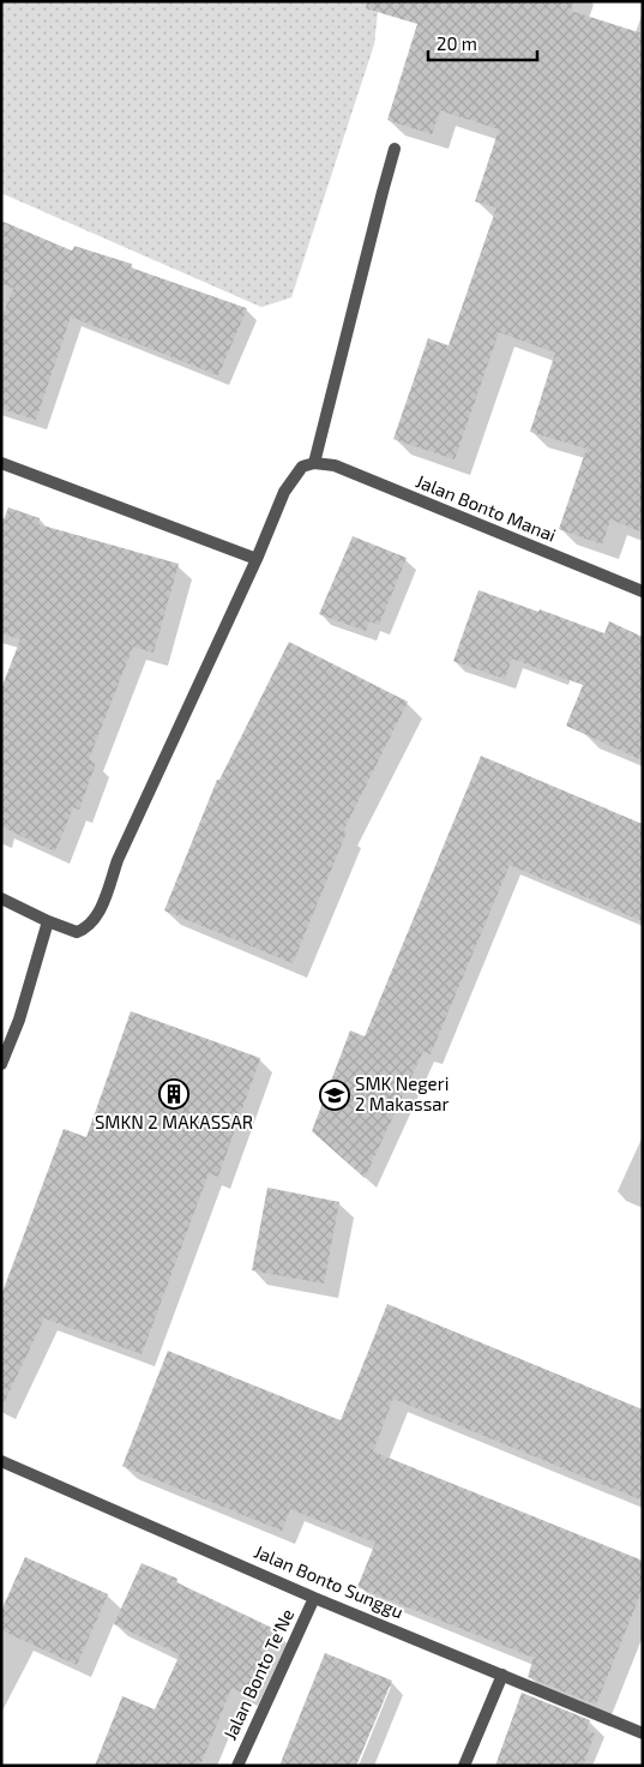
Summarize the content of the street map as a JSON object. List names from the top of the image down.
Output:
{
  "streets": {
    "street": ["Jalan Bonto Manai", "Jalan Bonto Sunggu", "Jalan Bonto Te'Ne"]
  },
  "crossings": [
    ["Jalan Bonto Sunggu", "Jalan Bonto Te'Ne"]
  ],
  "places": {
    "building": ["SMKN 2 MAKASSAR"],
    "school or university": ["SMK Negeri 2 Makassar"]
  },
  "scale_bar": "20 m"
}
